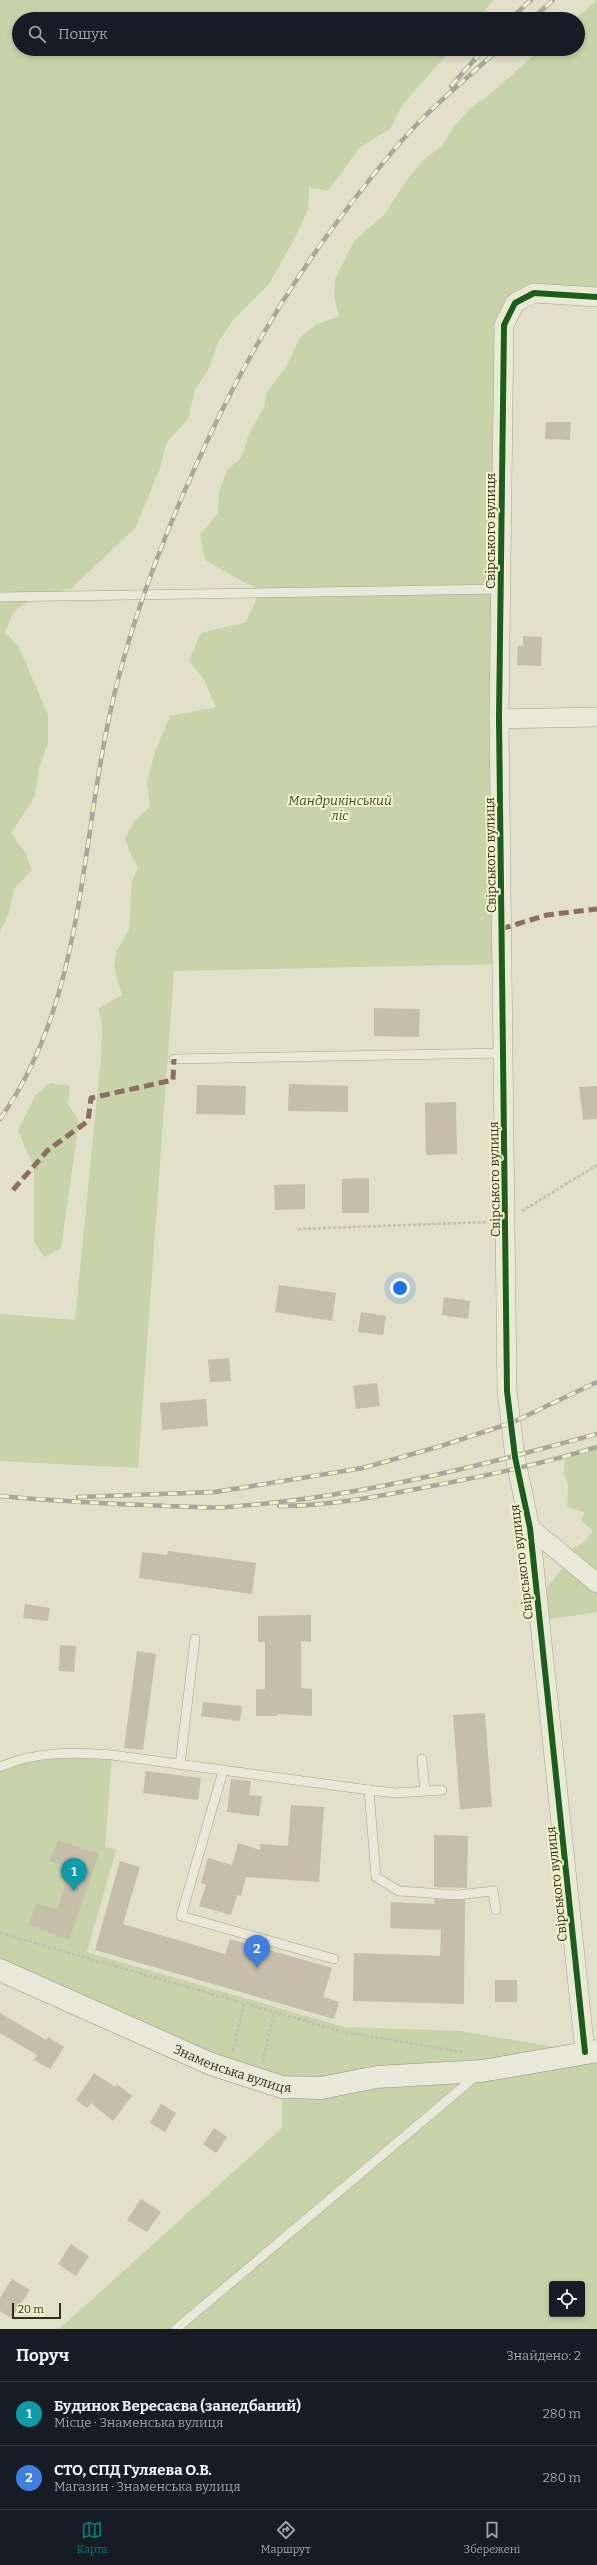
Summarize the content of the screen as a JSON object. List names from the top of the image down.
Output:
{
  "streets": {
    "main road": ["Знаменська вулиця"],
    "street": ["Свірського вулиця"]
  },
  "crossings": [
    ["Свірського вулиця", "Знаменська вулиця"]
  ],
  "parks": ["Мандрикінський ліс"],
  "scale_bar": "20 m",
  "page": {
    "search": "Пошук",
    "pins": ["1", "2"],
    "scale": "20 m",
    "heading": ["Поруч", "Знайдено: 2"],
    "list": [
      {
        "mark": "1",
        "name": "Будинок Вересаєва (занедбаний)",
        "note": "Місце · Знаменська вулиця",
        "value": "280 m"
      },
      {
        "mark": "2",
        "name": "СТО, СПД Гуляева О.В.",
        "note": "Магазин · Знаменська вулиця",
        "value": "280 m"
      }
    ],
    "nav": ["Карта", "Маршрут", "Збережені"]
  }
}
